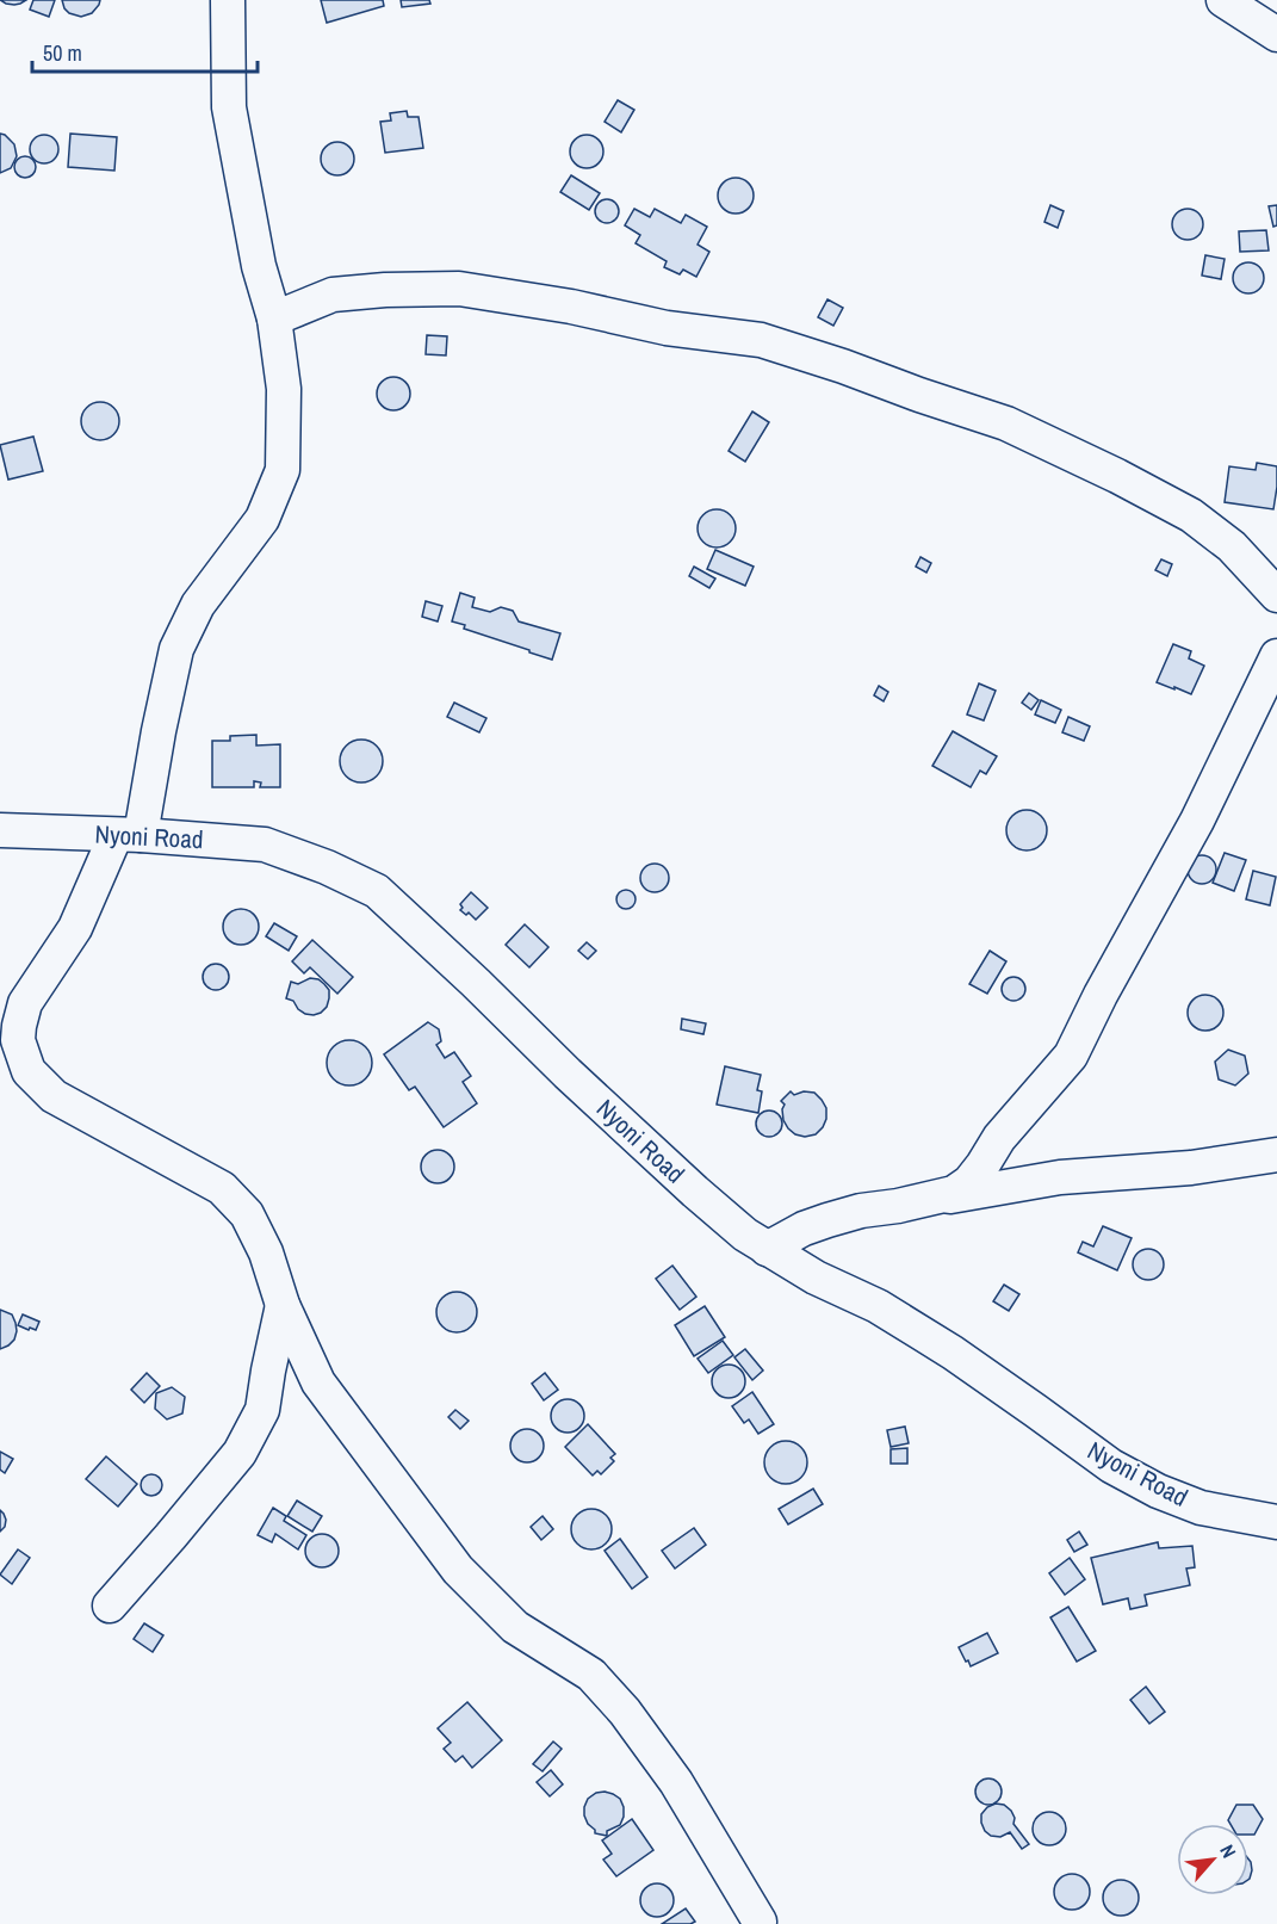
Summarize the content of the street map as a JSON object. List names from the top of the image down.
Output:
{
  "streets": {
    "street": ["Nyoni Road"]
  },
  "scale_bar": "50 m",
  "north": "top right"
}
